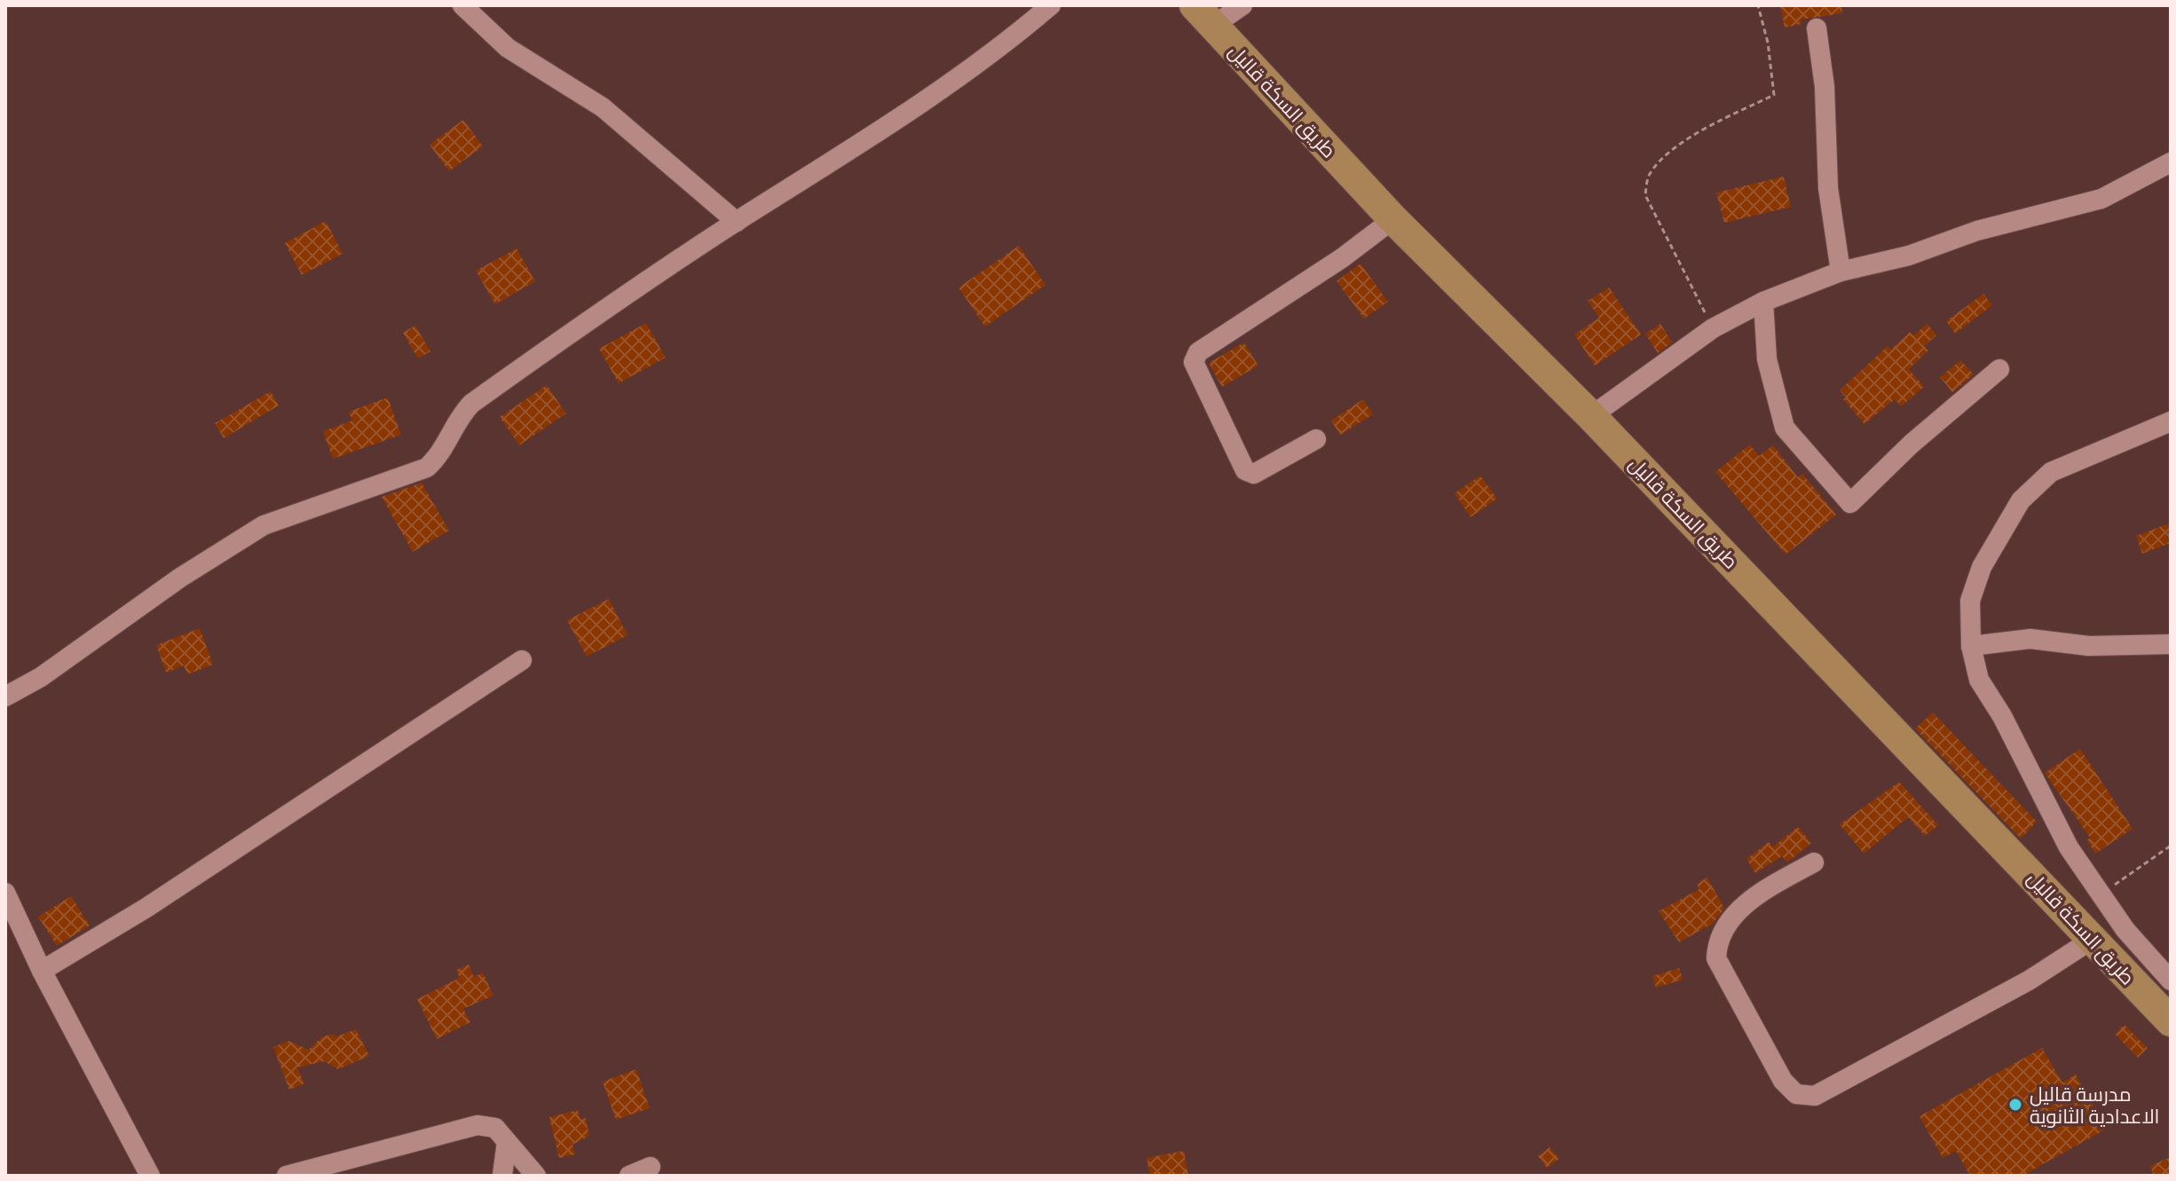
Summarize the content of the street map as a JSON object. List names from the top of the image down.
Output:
{
  "streets": {
    "main road": ["طريق السكة قاليل"]
  },
  "places": ["مدرسة قاليل الاعدادية الثانوية"]
}
